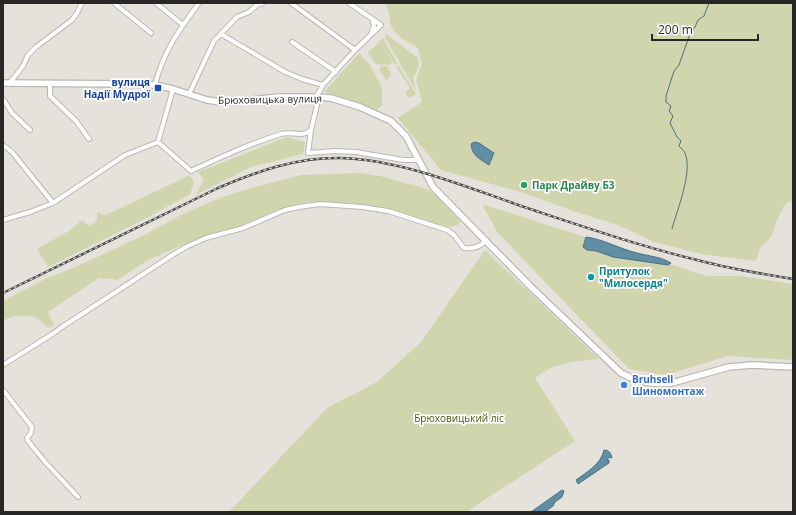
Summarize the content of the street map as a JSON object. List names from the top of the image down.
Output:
{
  "streets": {
    "main road": ["Брюховицька вулиця"]
  },
  "parks": ["Брюховицький ліс"],
  "places": {
    "transit": ["вулиця Надії Мудрої"],
    "other": ["Парк Драйву Б3", "Притулок \"Милосердя\"", "Bruhsell Шиномонтаж"]
  },
  "scale_bar": "200 m"
}
